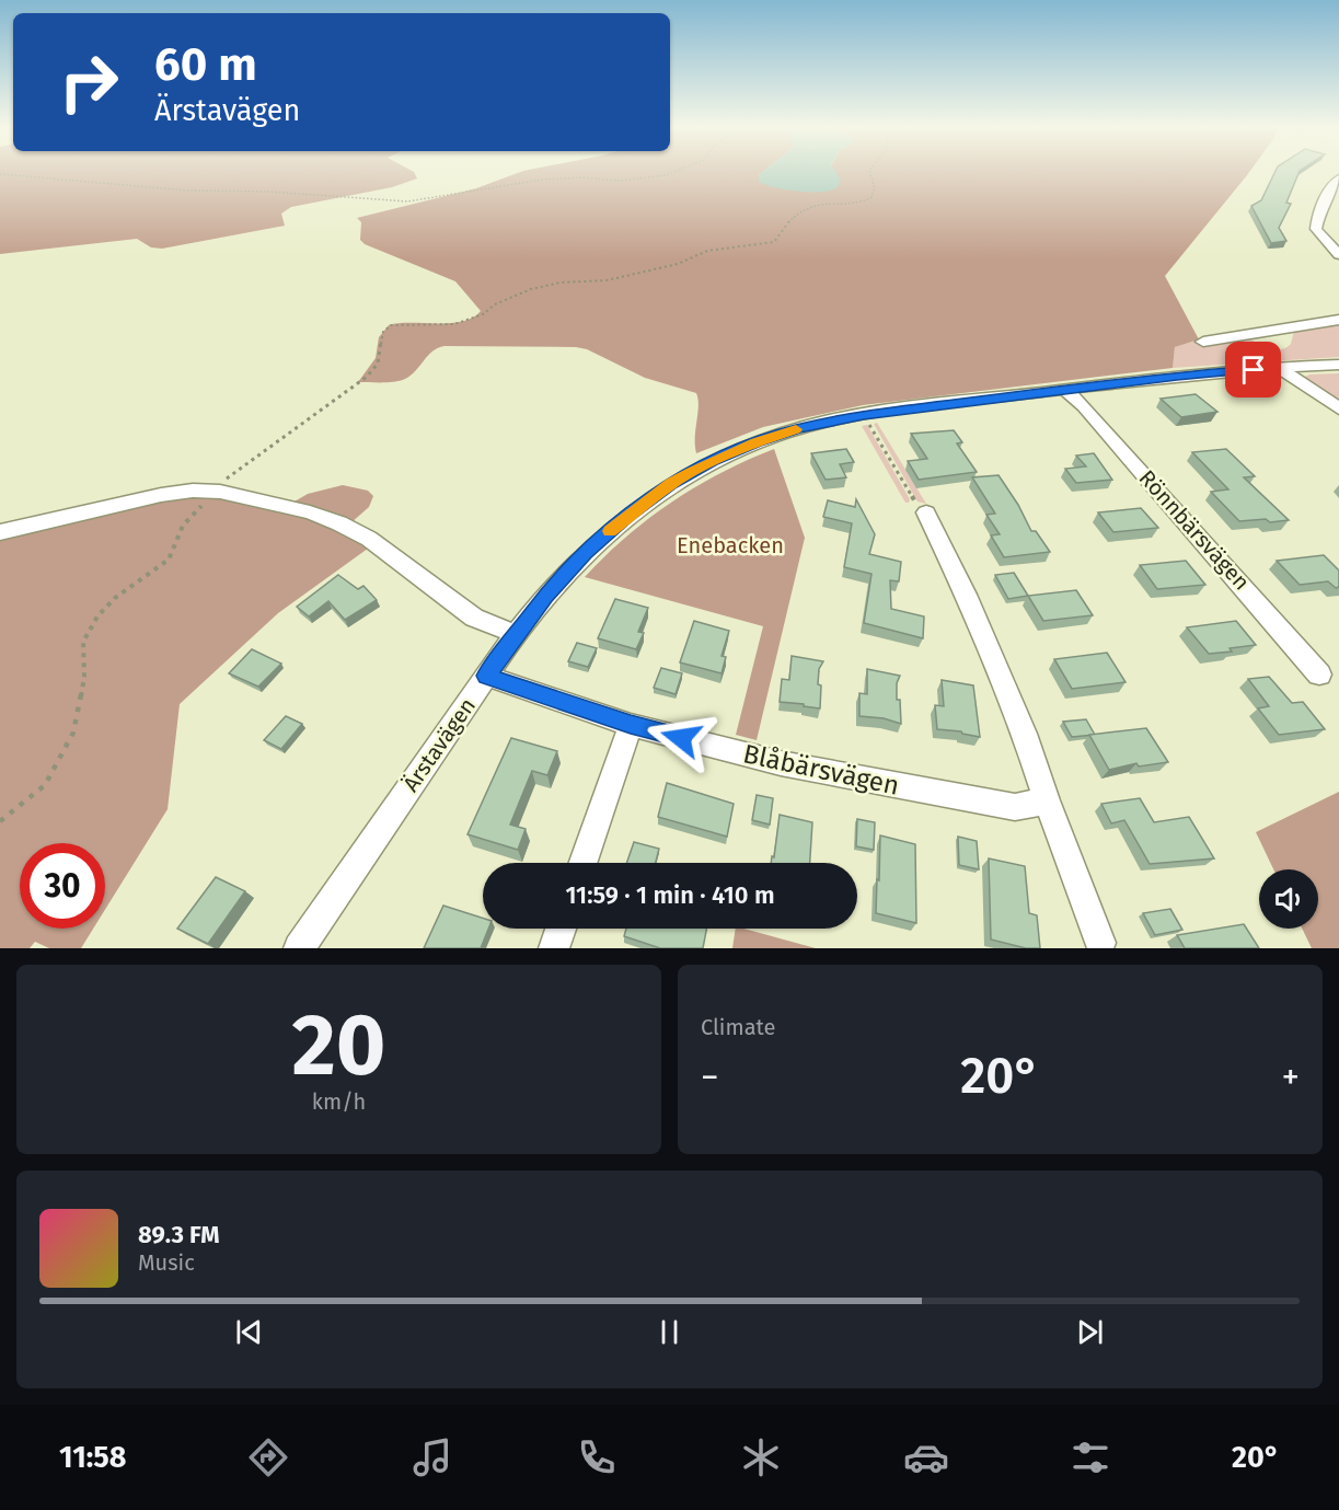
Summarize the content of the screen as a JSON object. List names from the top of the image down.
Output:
{
  "streets": {
    "street": ["Rönnbärsvägen", "Ärstavägen", "Blåbärsvägen"]
  },
  "crossings": [
    ["Rönnbärsvägen", "Ärstavägen"],
    ["Ärstavägen", "Blåbärsvägen"]
  ],
  "parks": ["Enebacken"],
  "page": {
    "turn": ["60 m", "Ärstavägen"],
    "limit": "30",
    "trip": "11:59 · 1 min · 410 m",
    "tile": [
      ["20", "km/h"],
      "Climate"
    ],
    "heat": ["−", "20°", "+"],
    "song": ["89.3 FM", "Music"],
    "tabs": ["11:58", "20°"]
  }
}
